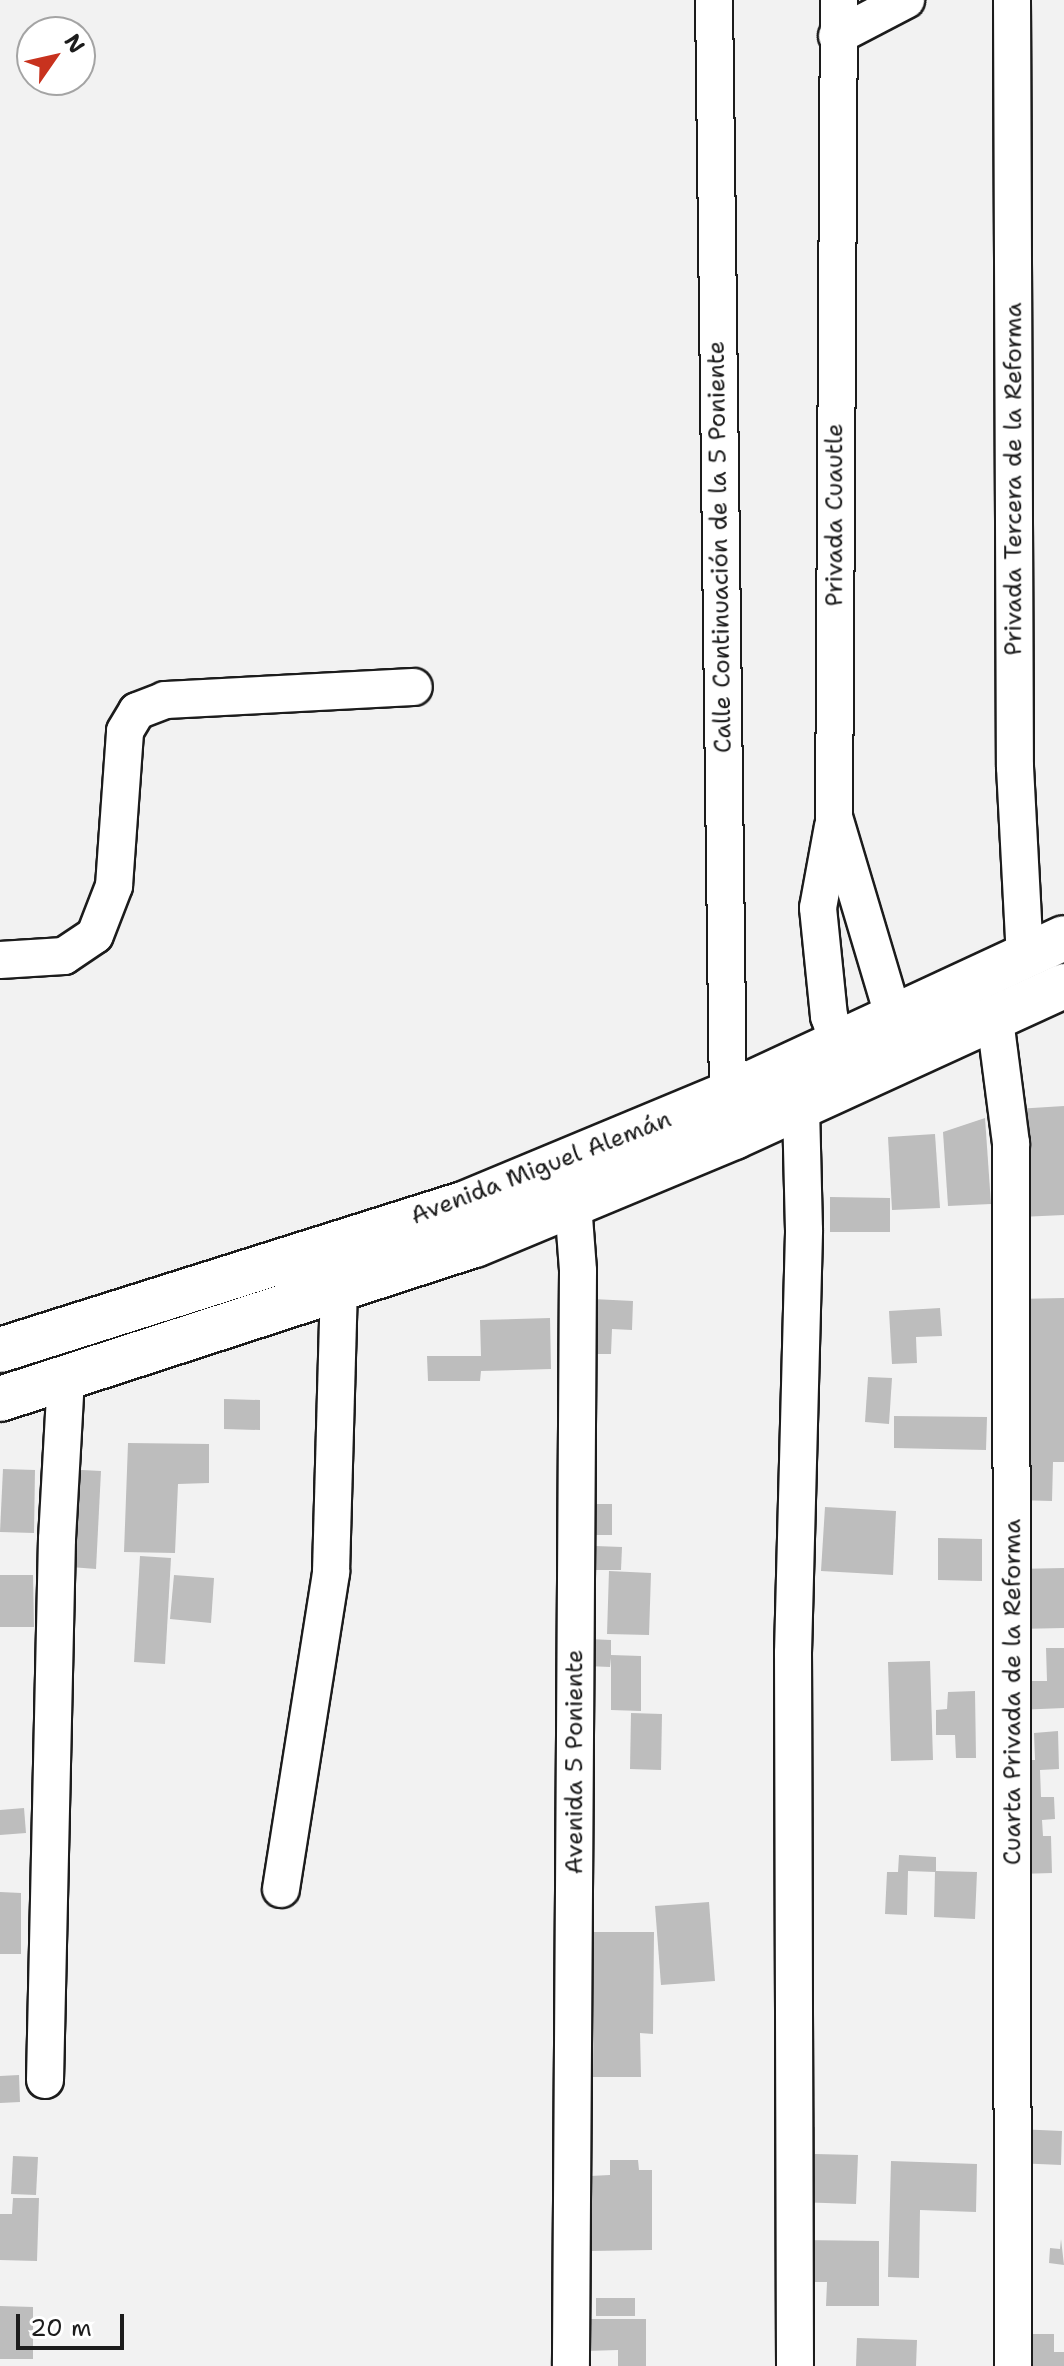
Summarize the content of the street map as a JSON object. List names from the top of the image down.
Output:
{
  "streets": {
    "main road": ["Avenida Miguel Alemán"],
    "street": [
      "Privada Tercera de la Reforma",
      "Privada Cuautle",
      "Calle Continuación de la 5 Poniente",
      "Cuarta Privada de la Reforma",
      "Avenida 5 Poniente"
    ]
  },
  "crossings": [
    ["Privada Tercera de la Reforma", "Avenida Miguel Alemán"],
    ["Privada Cuautle", "Avenida Miguel Alemán"],
    ["Calle Continuación de la 5 Poniente", "Avenida Miguel Alemán"],
    ["Avenida Miguel Alemán", "Cuarta Privada de la Reforma"],
    ["Avenida Miguel Alemán", "Avenida 5 Poniente"]
  ],
  "scale_bar": "20 m",
  "north": "top right"
}
